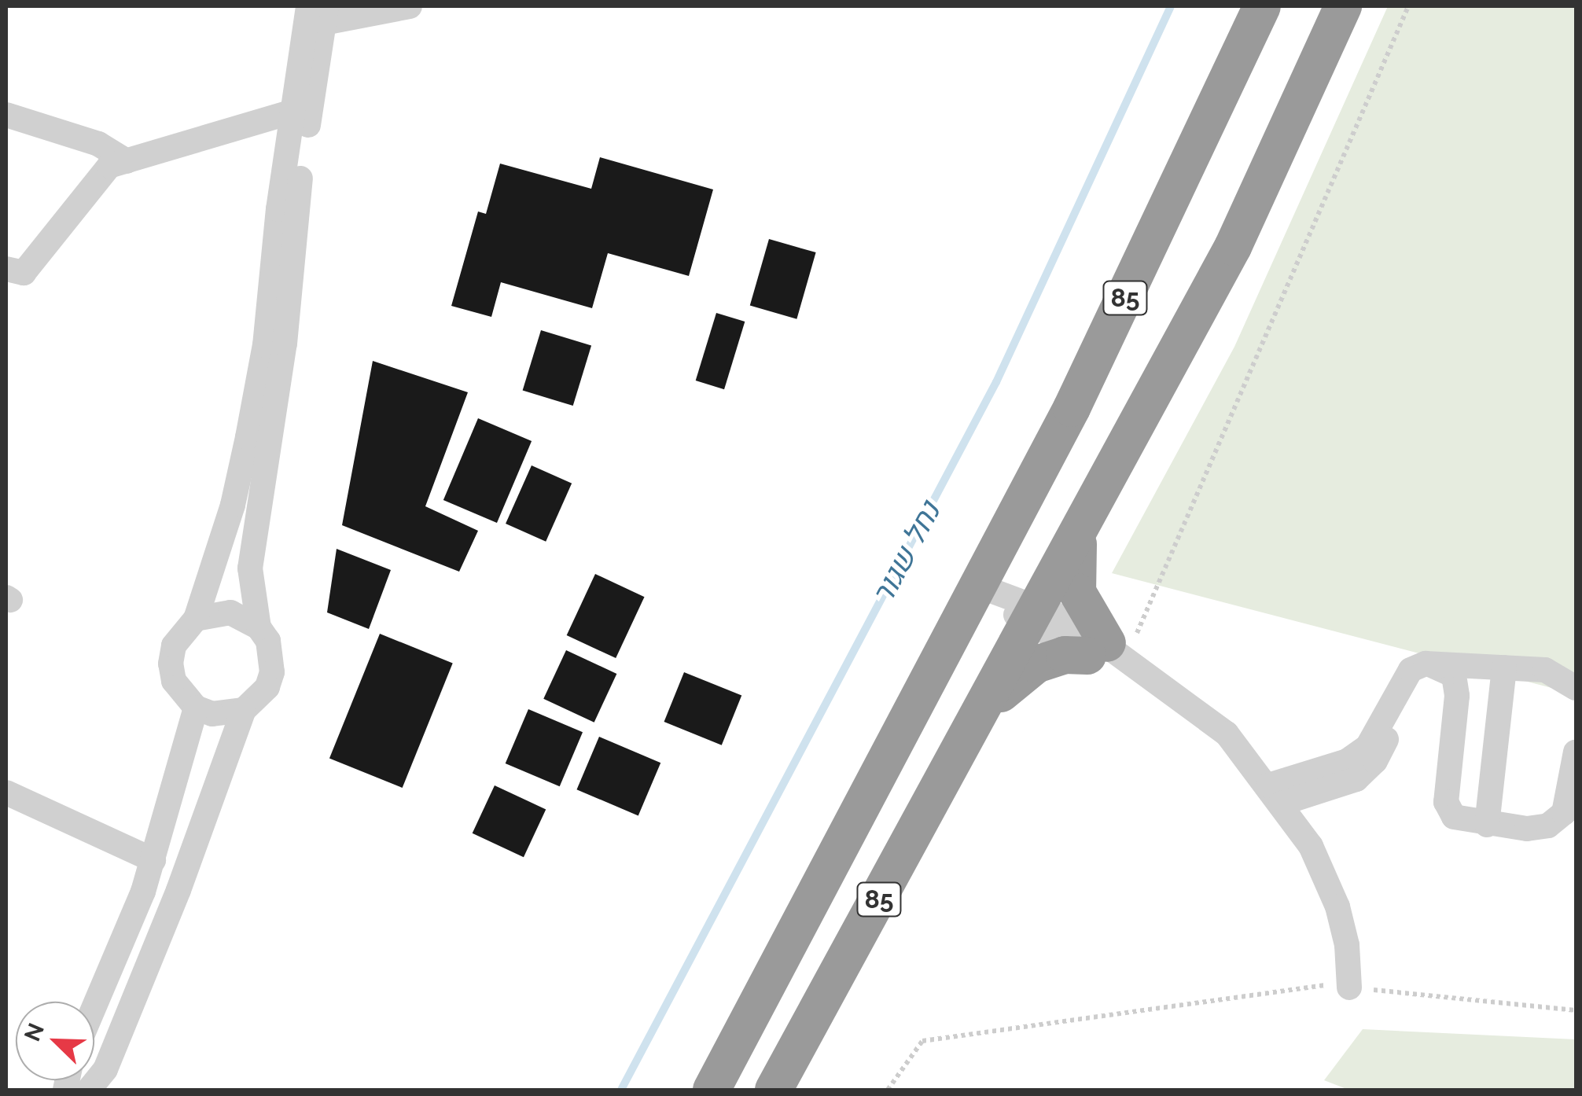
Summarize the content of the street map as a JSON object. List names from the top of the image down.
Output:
{
  "streets": {
    "highway": ["85"]
  },
  "water": ["נחל שגור"],
  "north": "top left"
}
